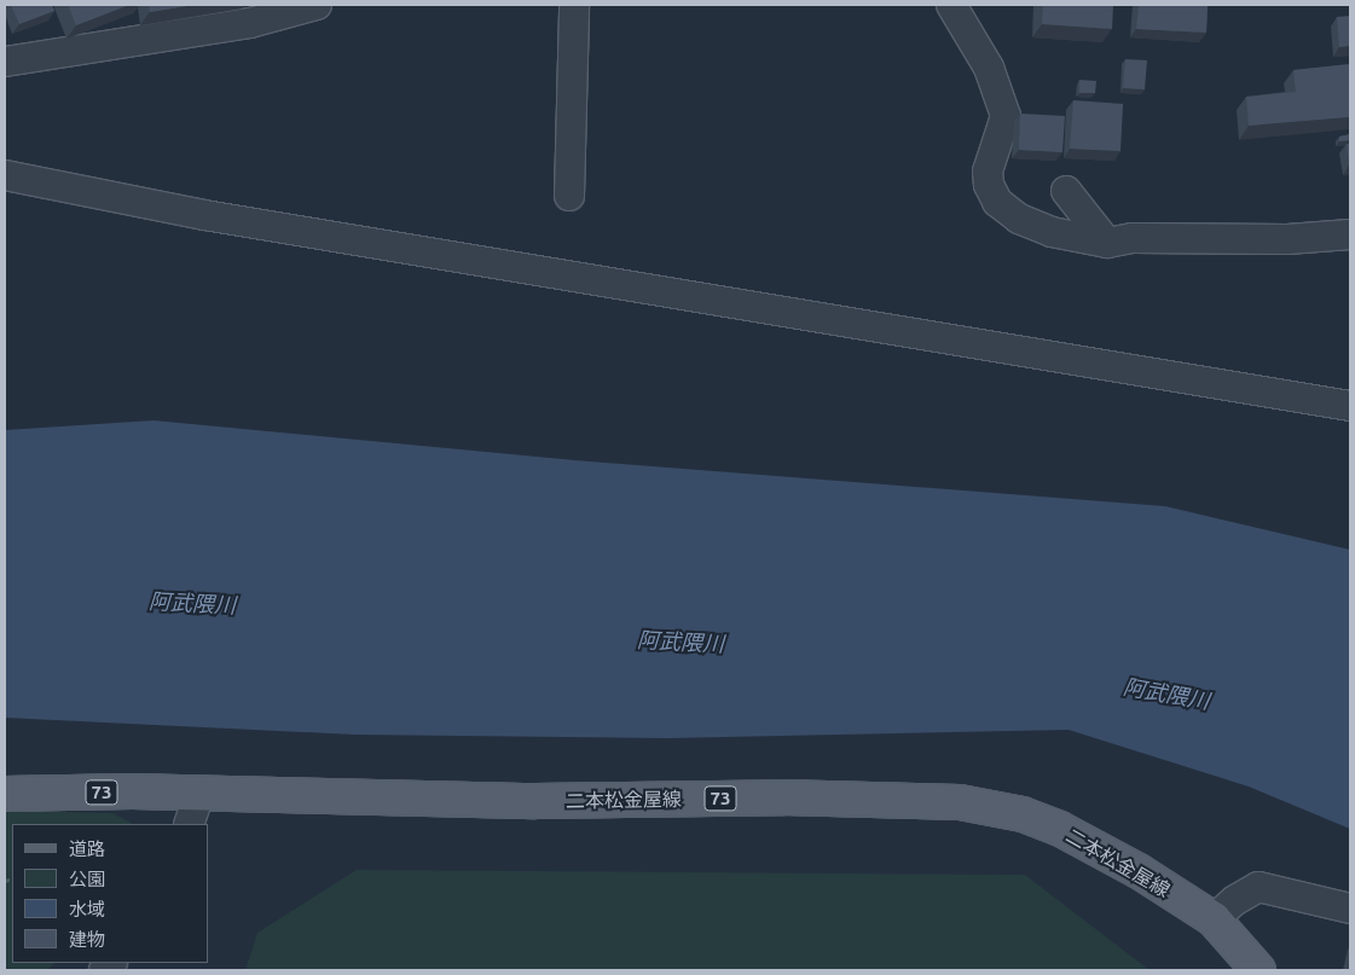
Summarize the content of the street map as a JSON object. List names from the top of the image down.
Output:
{
  "streets": {
    "main road": ["73", "二本松金屋線"]
  },
  "water": ["阿武隈川"],
  "legend": [
    "道路",
    "公園",
    "水域",
    "建物"
  ]
}
